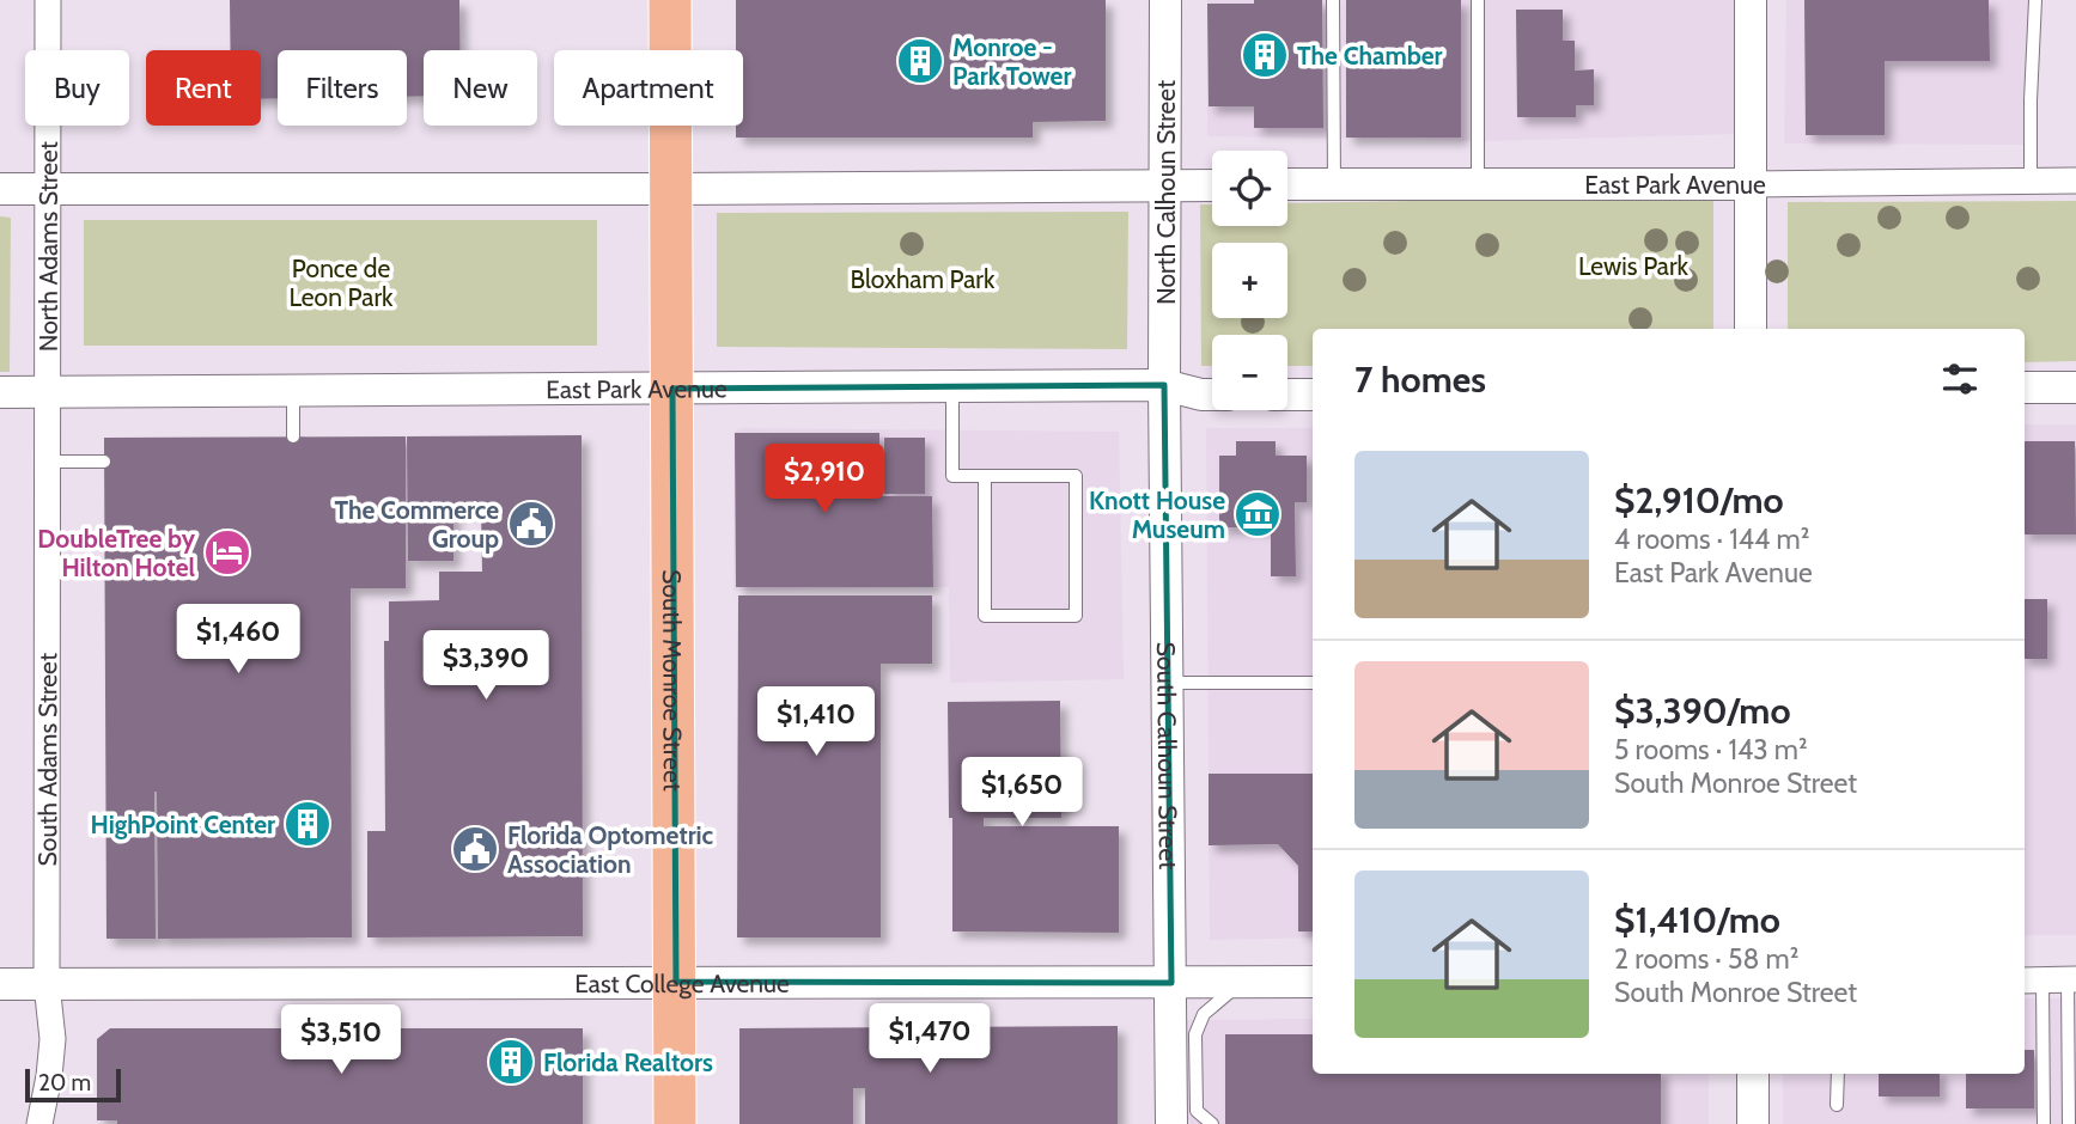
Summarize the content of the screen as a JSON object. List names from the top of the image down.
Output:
{
  "streets": {
    "main road": ["South Monroe Street"],
    "street": [
      "East Park Avenue",
      "North Calhoun Street",
      "North Adams Street",
      "South Calhoun Street",
      "South Adams Street",
      "East College Avenue"
    ]
  },
  "crossings": [
    ["East Park Avenue", "North Calhoun Street"],
    ["East Park Avenue", "North Adams Street"],
    ["East Park Avenue", "South Monroe Street"],
    ["East Park Avenue", "South Calhoun Street"],
    ["East Park Avenue", "South Adams Street"],
    ["North Calhoun Street", "South Calhoun Street"],
    ["North Adams Street", "South Adams Street"],
    ["South Monroe Street", "East College Avenue"],
    ["South Calhoun Street", "East College Avenue"],
    ["South Adams Street", "East College Avenue"]
  ],
  "parks": ["Lewis Park", "Ponce de Leon Park", "Bloxham Park"],
  "places": {
    "building": [
      "The Chamber",
      "Monroe - Park Tower",
      "HighPoint Center",
      "Florida Realtors"
    ],
    "museum": ["Knott House Museum"],
    "public building": ["The Commerce Group", "Florida Optometric Association"],
    "hotel": ["DoubleTree by Hilton Hotel"]
  },
  "scale_bar": "20 m",
  "page": {
    "chip": [
      "Buy",
      "Rent",
      "Filters",
      "New",
      "Apartment"
    ],
    "map_buttons": ["+", "−"],
    "heading": "7 homes",
    "list": [
      {
        "name": "$2,910/mo",
        "note": "4 rooms · 144 m² · East Park Avenue"
      },
      {
        "name": "$3,390/mo",
        "note": "5 rooms · 143 m² · South Monroe Street"
      },
      {
        "name": "$1,410/mo",
        "note": "2 rooms · 58 m² · South Monroe Street"
      }
    ],
    "price": [
      "$2,910",
      "$1,460",
      "$3,390",
      "$1,410",
      "$1,650",
      "$1,470",
      "$3,510"
    ],
    "scale": "20 m"
  }
}
